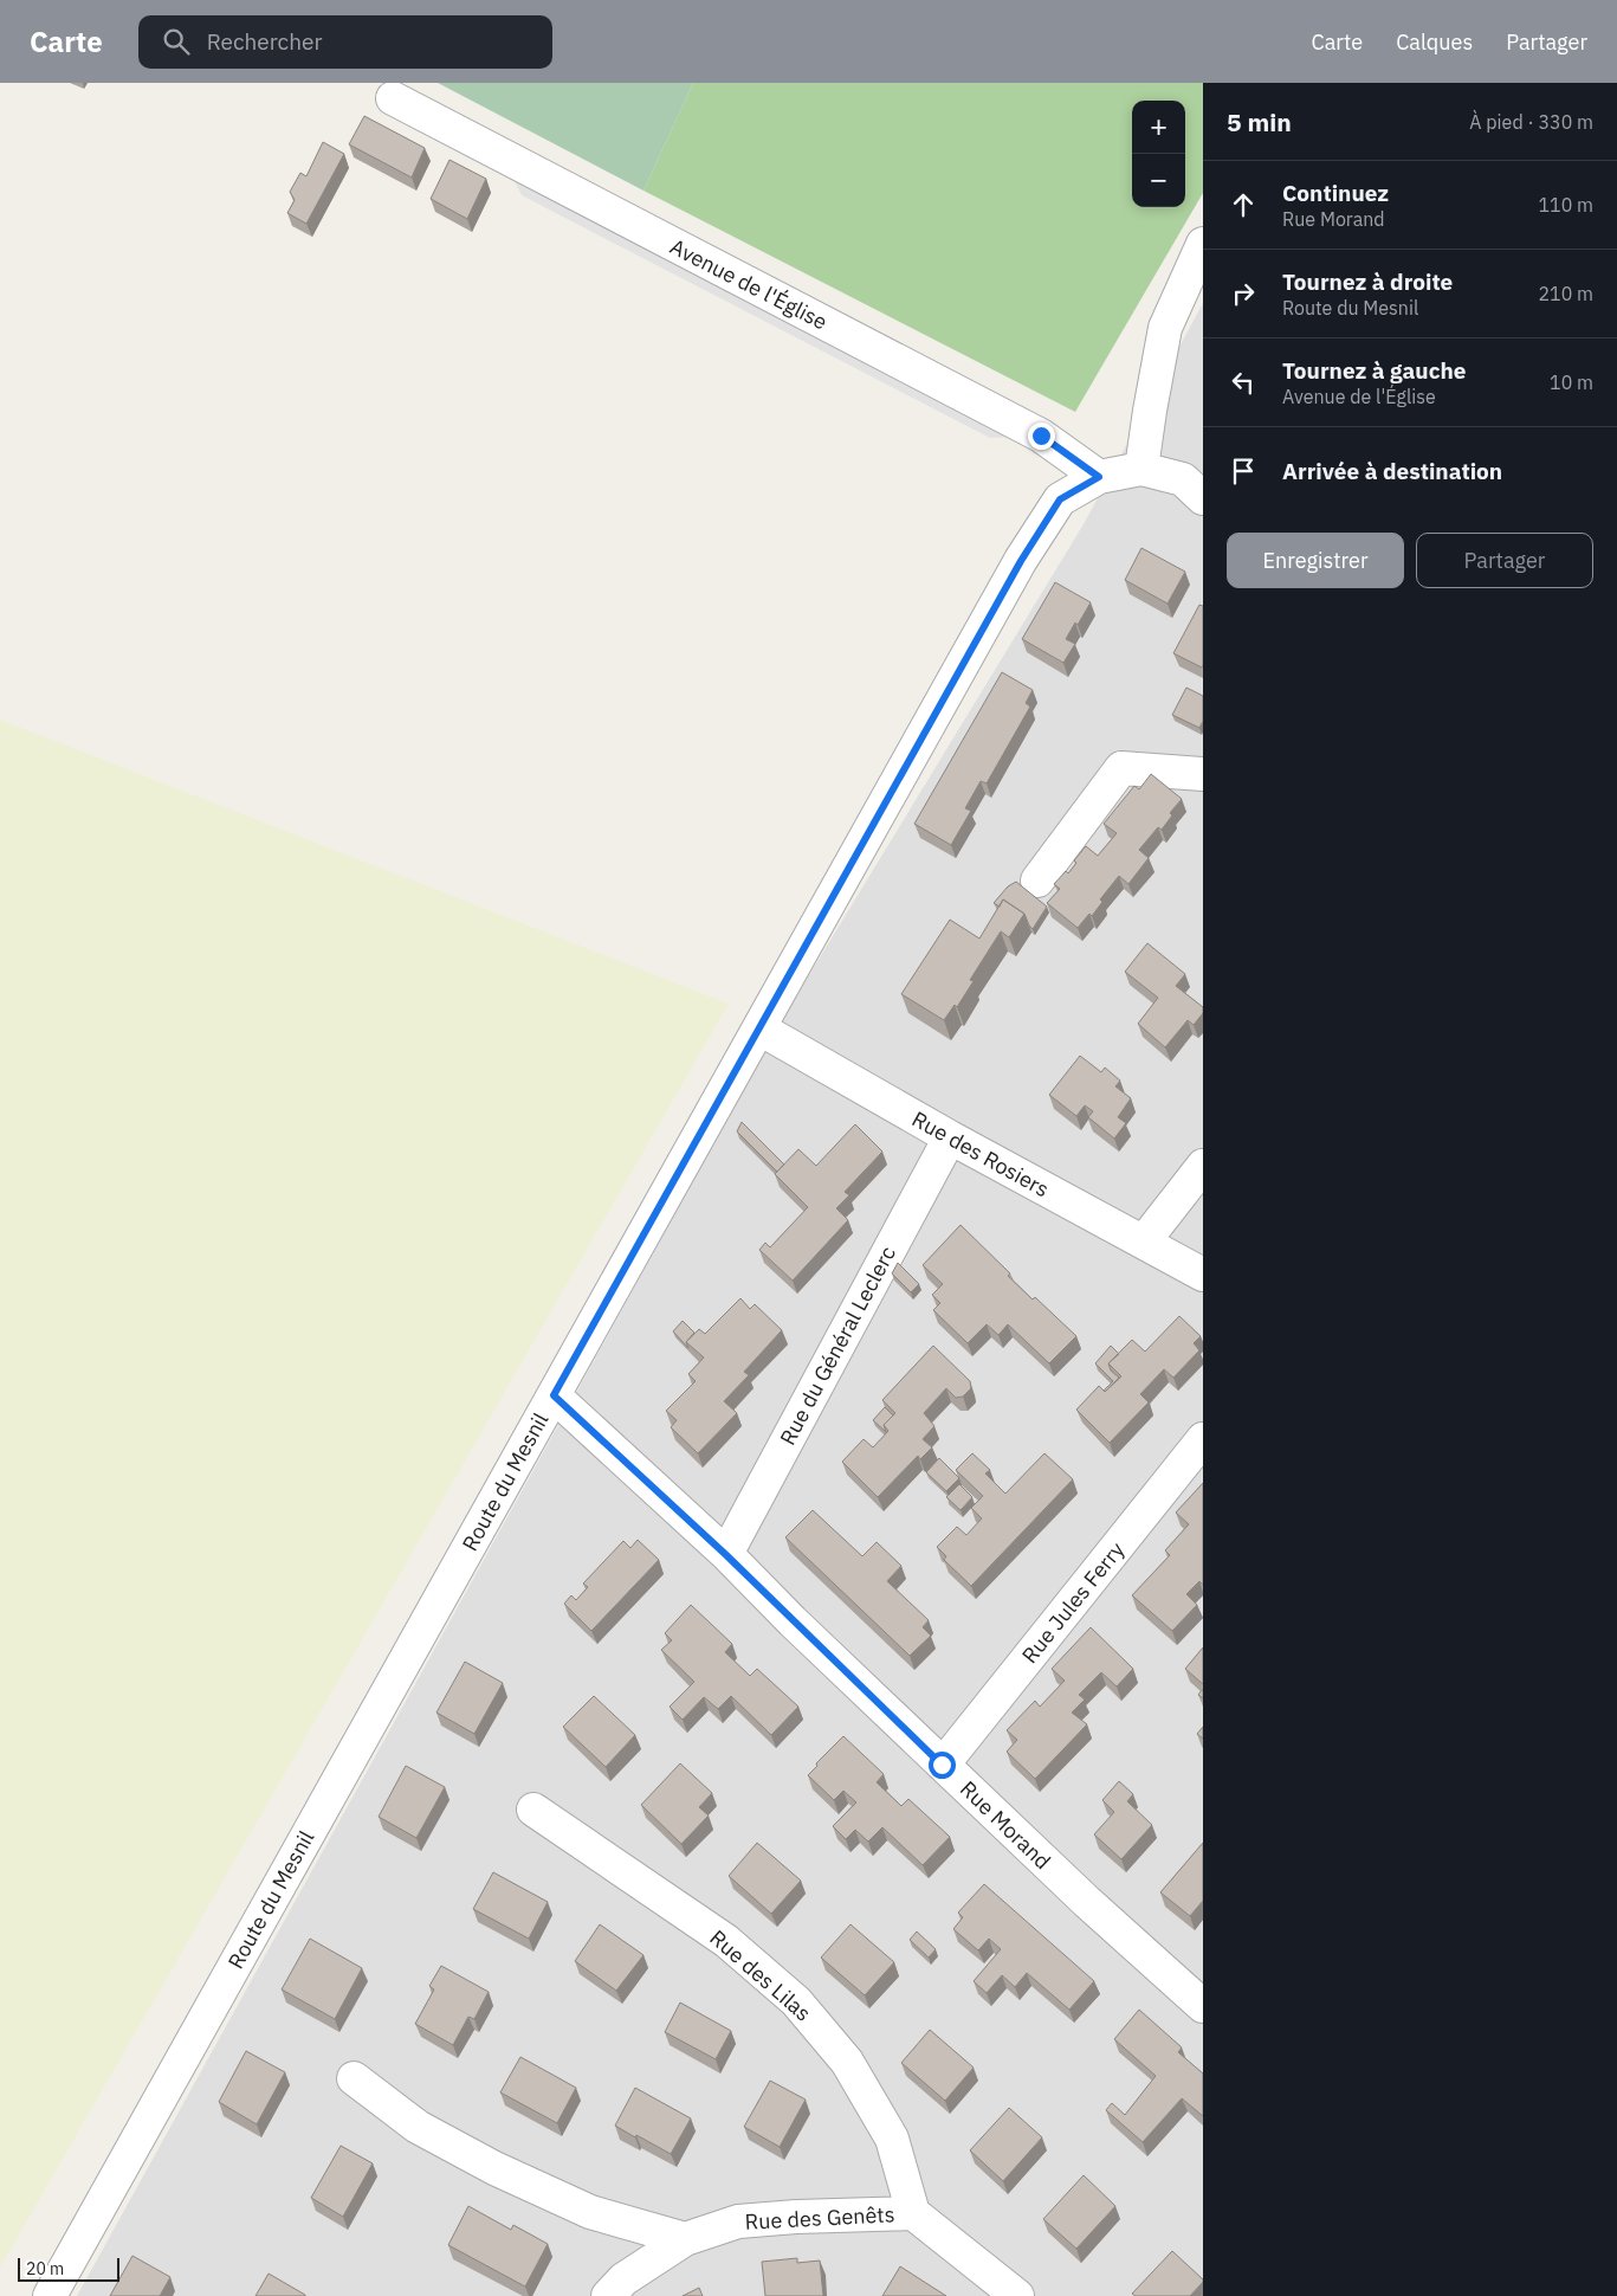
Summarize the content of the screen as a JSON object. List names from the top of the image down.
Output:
{
  "streets": {
    "street": [
      "Avenue de l'Église",
      "Rue des Rosiers",
      "Rue du Général Leclerc",
      "Route du Mesnil",
      "Rue Jules Ferry",
      "Rue Morand",
      "Rue des Lilas",
      "Rue des Genêts"
    ]
  },
  "crossings": [
    ["Avenue de l'Église", "Route du Mesnil"],
    ["Rue des Rosiers", "Rue du Général Leclerc"],
    ["Rue des Rosiers", "Route du Mesnil"],
    ["Rue du Général Leclerc", "Rue Morand"],
    ["Route du Mesnil", "Rue Morand"],
    ["Rue Jules Ferry", "Rue Morand"],
    ["Rue des Lilas", "Rue des Genêts"]
  ],
  "scale_bar": "20 m",
  "page": {
    "header": "Carte",
    "search": "Rechercher",
    "nav": ["Carte", "Calques", "Partager"],
    "heading": ["5 min", "À pied · 330 m"],
    "map_buttons": ["+", "−"],
    "list": [
      ["Continuez", "Rue Morand", "110 m"],
      ["Tournez à droite", "Route du Mesnil", "210 m"],
      ["Tournez à gauche", "Avenue de l'Église", "10 m"],
      "Arrivée à destination"
    ],
    "buttons": ["Enregistrer", "Partager"],
    "scale": "20 m"
  }
}
